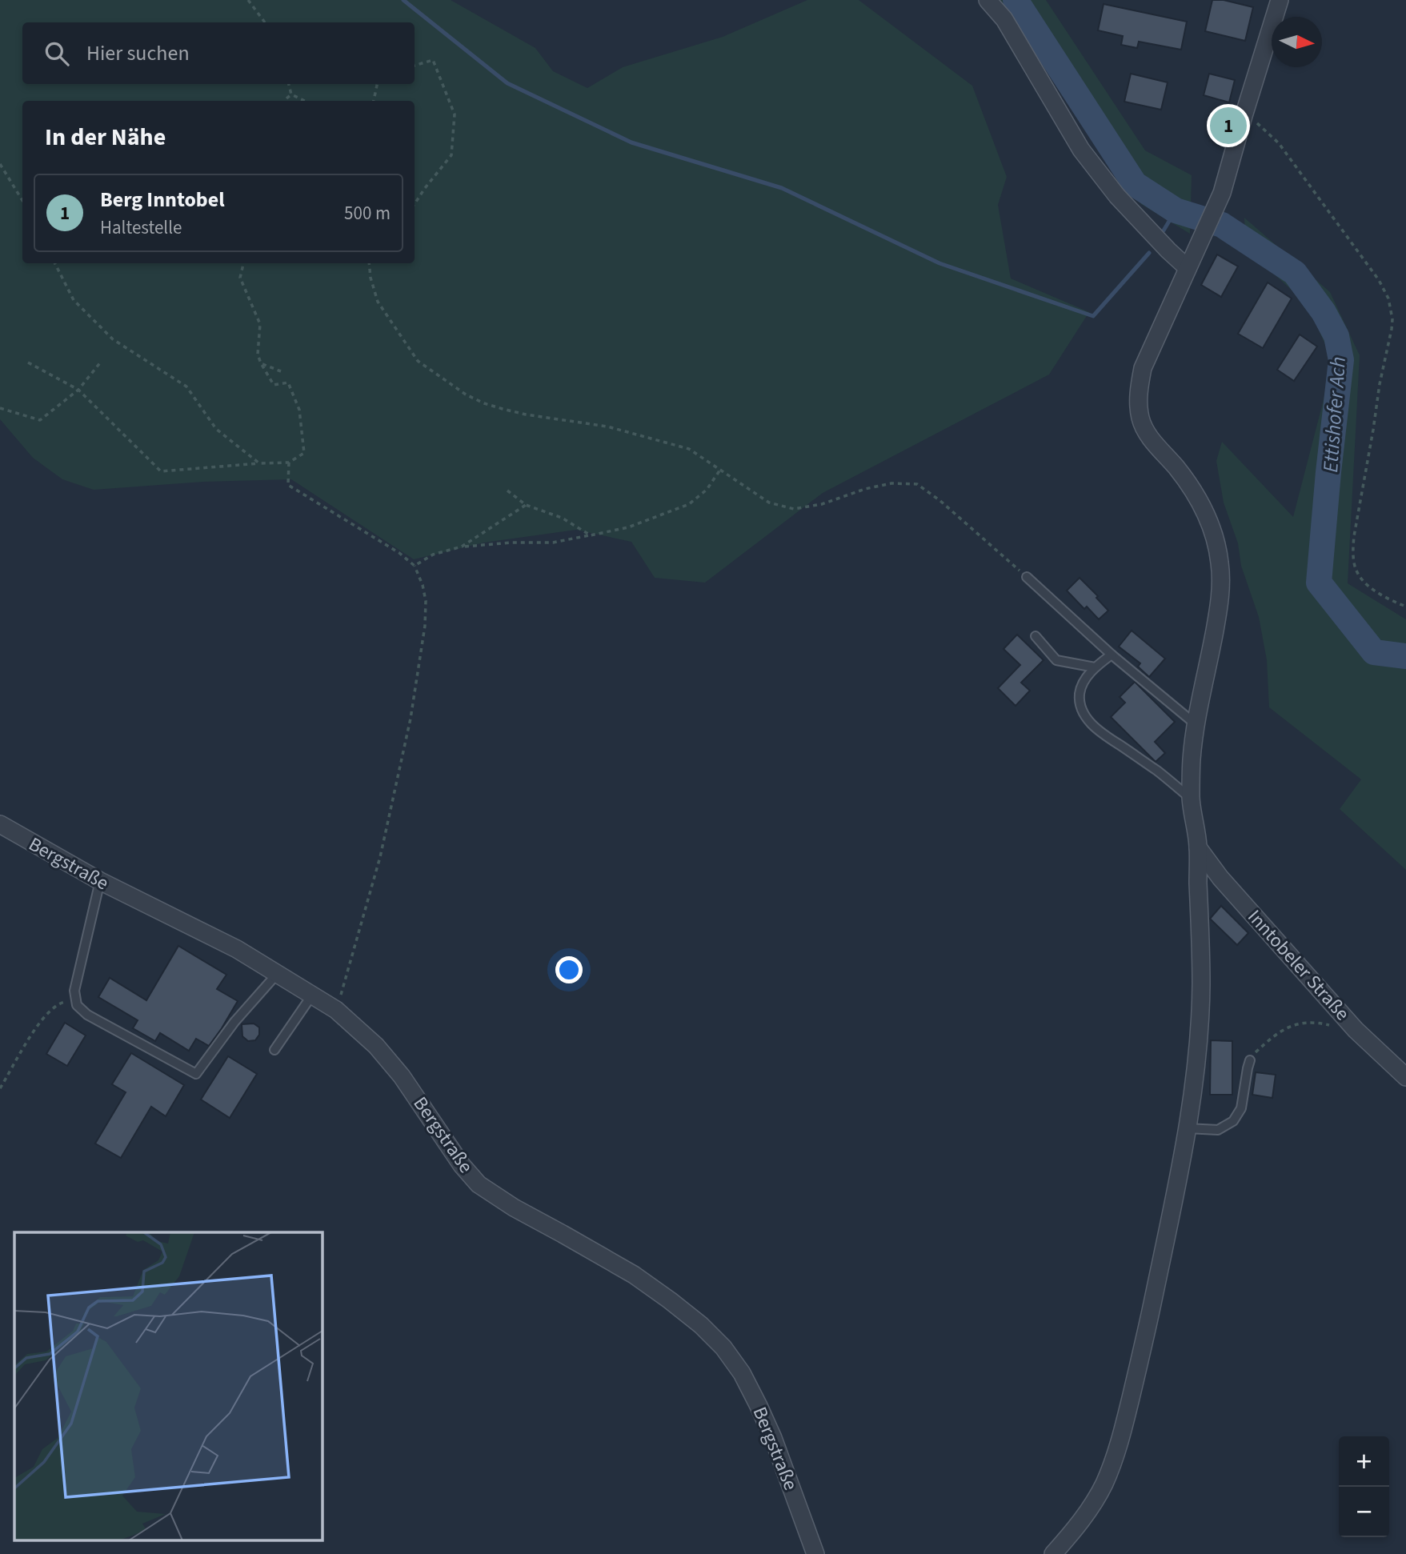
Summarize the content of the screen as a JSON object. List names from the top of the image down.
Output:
{
  "streets": {
    "street": ["Bergstraße", "Inntobeler Straße"]
  },
  "water": ["Ettishofer Ach"],
  "north": "right",
  "page": {
    "search": "Hier suchen",
    "heading": "In der Nähe",
    "pins": "1",
    "list": [
      {
        "mark": "1",
        "name": "Berg Inntobel",
        "note": "Haltestelle",
        "value": "500 m"
      }
    ],
    "map_buttons": ["+", "−"]
  }
}
